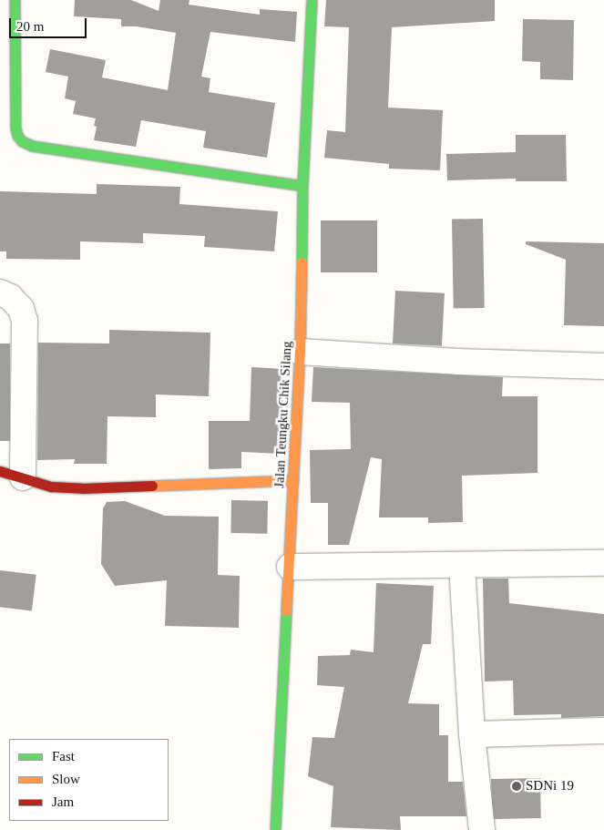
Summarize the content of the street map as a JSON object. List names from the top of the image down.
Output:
{
  "streets": {
    "street": ["Jalan Teungku Chik Silang"]
  },
  "places": ["SDNi 19"],
  "legend": ["Fast", "Slow", "Jam"],
  "scale_bar": "20 m"
}
